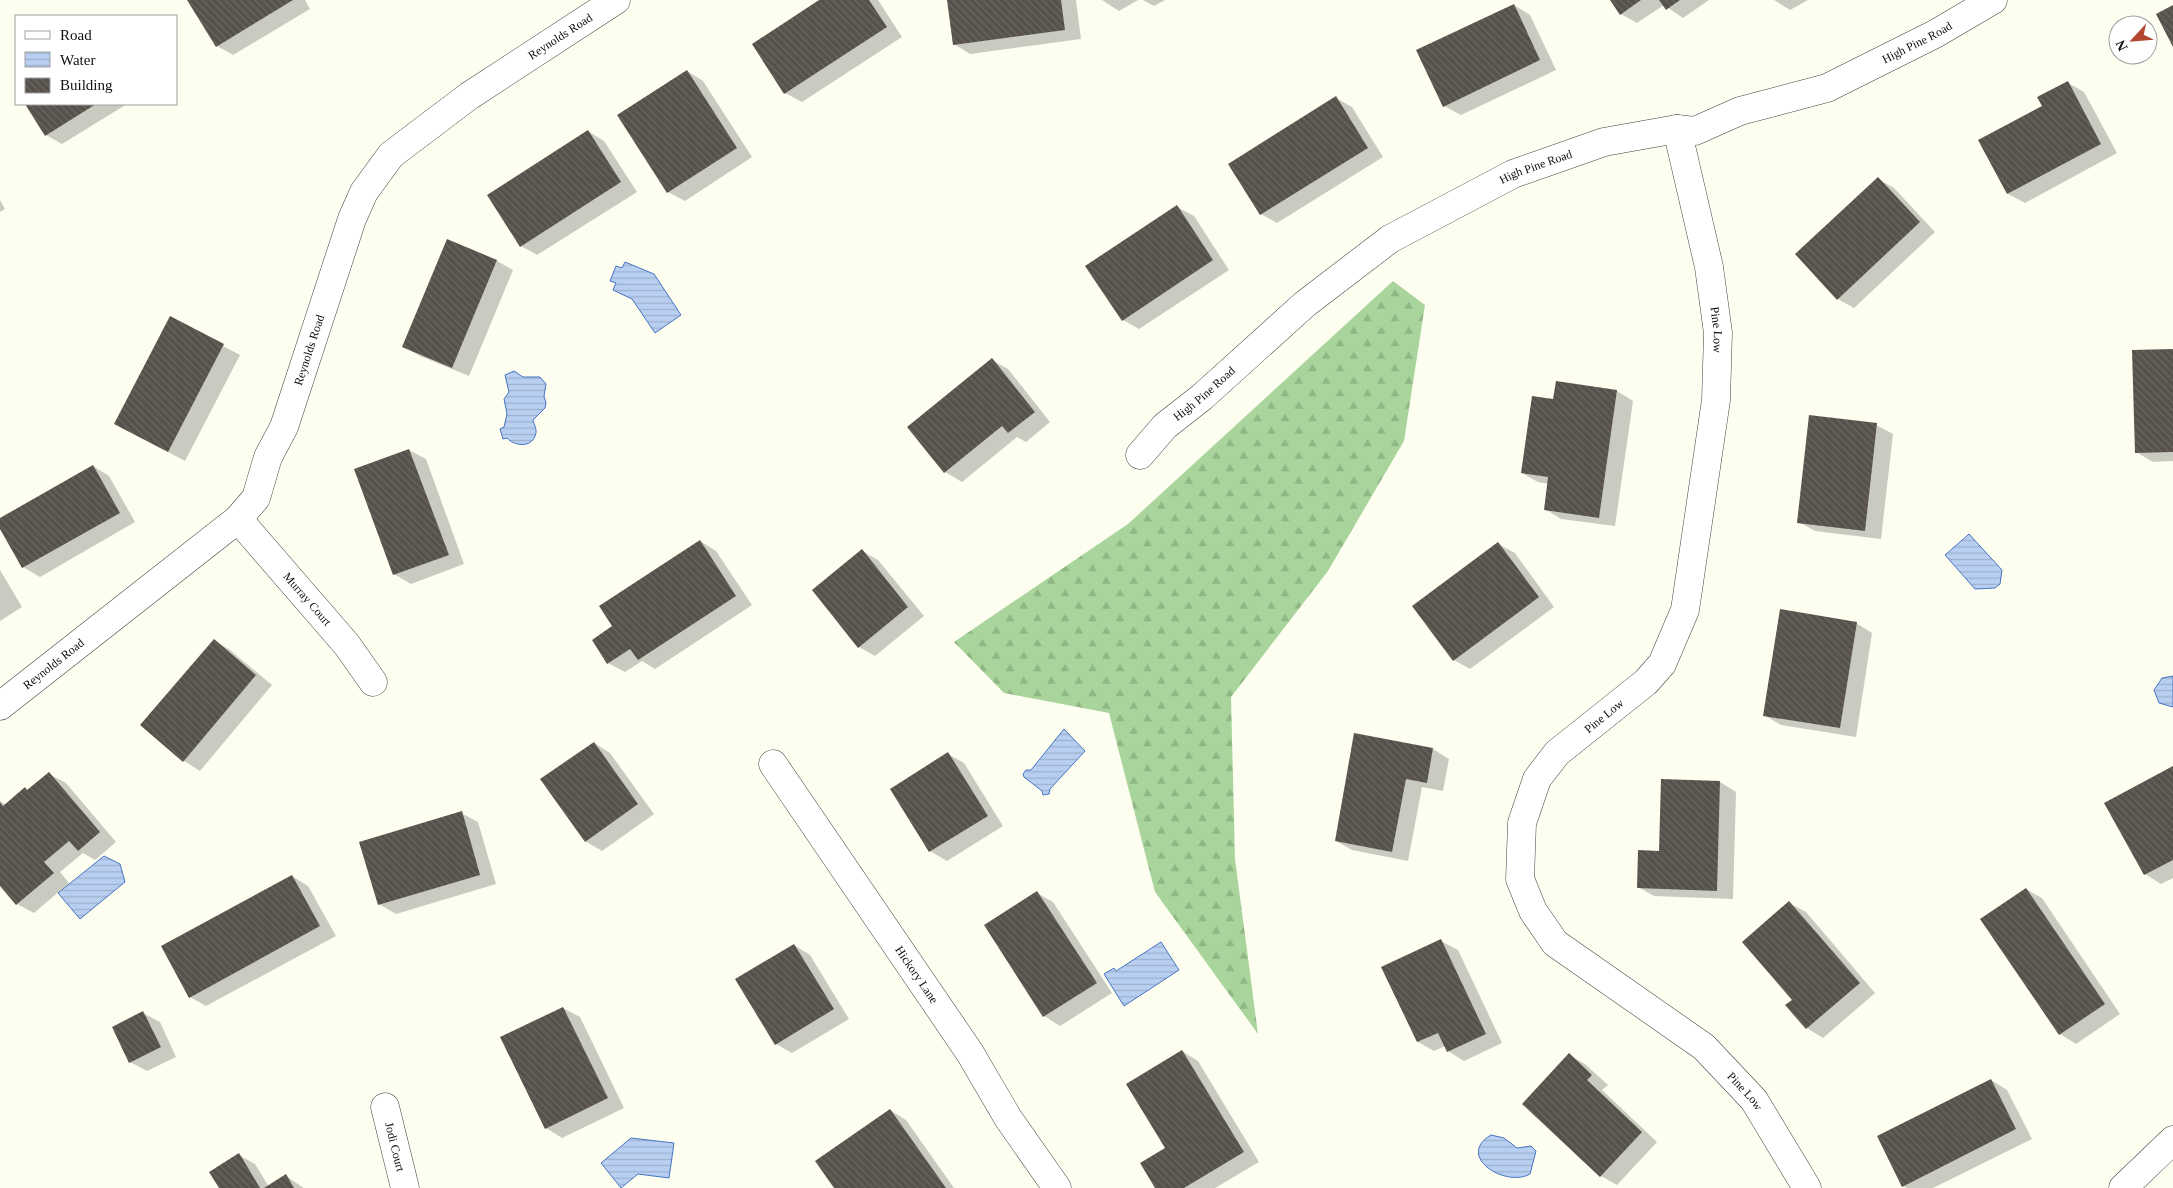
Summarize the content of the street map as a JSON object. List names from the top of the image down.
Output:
{
  "streets": {
    "street": [
      "Reynolds Road",
      "High Pine Road",
      "Pine Low",
      "Murray Court",
      "Hickory Lane",
      "Jodi Court"
    ]
  },
  "crossings": [
    ["Reynolds Road", "Murray Court"],
    ["High Pine Road", "Pine Low"]
  ],
  "legend": ["Road", "Water", "Building"],
  "north": "bottom left"
}
